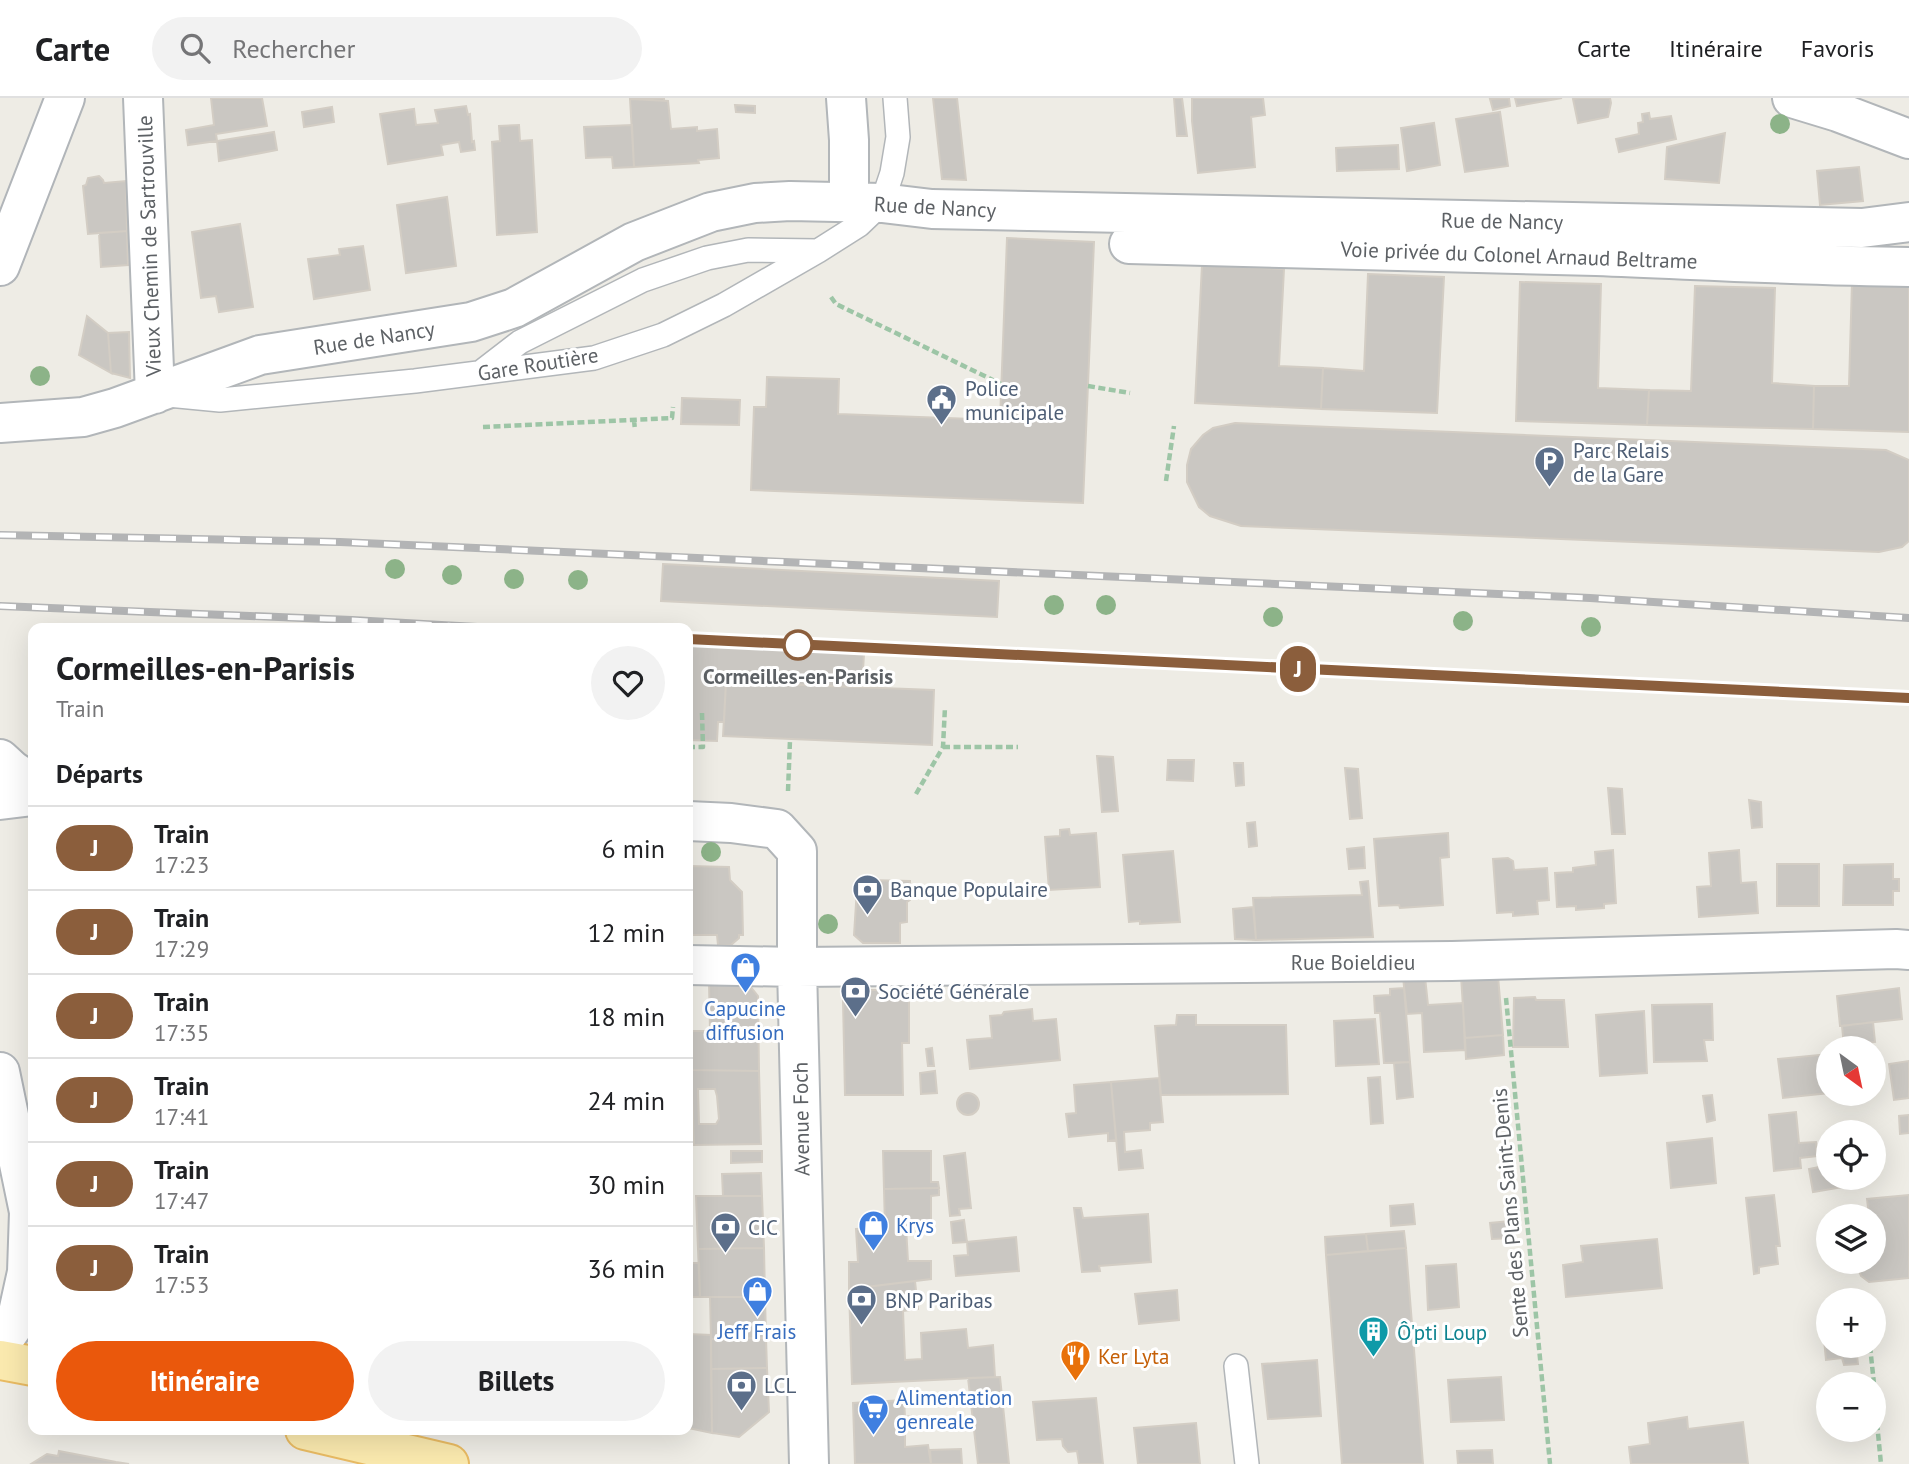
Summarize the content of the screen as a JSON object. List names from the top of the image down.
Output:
{
  "streets": {
    "street": [
      "Rue de Nancy",
      "Vieux Chemin de Sartrouville",
      "Voie privée du Colonel Arnaud Beltrame",
      "Rue Boieldieu",
      "Avenue Foch"
    ],
    "lane": ["Gare Routière"],
    "path": ["Sente des Plans Saint-Denis"]
  },
  "crossings": [
    ["Rue de Nancy", "Vieux Chemin de Sartrouville"],
    ["Rue de Nancy", "Gare Routière"],
    ["Vieux Chemin de Sartrouville", "Gare Routière"],
    ["Rue Boieldieu", "Avenue Foch"],
    ["Rue Boieldieu", "Sente des Plans Saint-Denis"]
  ],
  "places": {
    "public building": ["Police municipale"],
    "parking": ["Parc Relais de la Gare"],
    "other": ["Cormeilles-en-Parisis"],
    "bank": [
      "Banque Populaire",
      "Société Générale",
      "CIC",
      "BNP Paribas",
      "LCL"
    ],
    "shop": ["Capucine diffusion", "Krys", "Jeff Frais"],
    "building": ["Ô'pti Loup"],
    "restaurant": ["Ker Lyta"],
    "supermarket": ["Alimentation genreale"]
  },
  "north": "bottom right",
  "page": {
    "header": "Carte",
    "search": "Rechercher",
    "nav": ["Carte", "Itinéraire", "Favoris"],
    "on_map": "J",
    "heading": [
      ["Cormeilles-en-Parisis", "Train"],
      "Départs"
    ],
    "list": [
      {
        "mark": "J",
        "name": "Train",
        "note": "17:23",
        "value": "6 min"
      },
      {
        "mark": "J",
        "name": "Train",
        "note": "17:29",
        "value": "12 min"
      },
      {
        "mark": "J",
        "name": "Train",
        "note": "17:35",
        "value": "18 min"
      },
      {
        "mark": "J",
        "name": "Train",
        "note": "17:41",
        "value": "24 min"
      },
      {
        "mark": "J",
        "name": "Train",
        "note": "17:47",
        "value": "30 min"
      },
      {
        "mark": "J",
        "name": "Train",
        "note": "17:53",
        "value": "36 min"
      }
    ],
    "map_buttons": ["+", "−"],
    "buttons": ["Itinéraire", "Billets"]
  }
}
